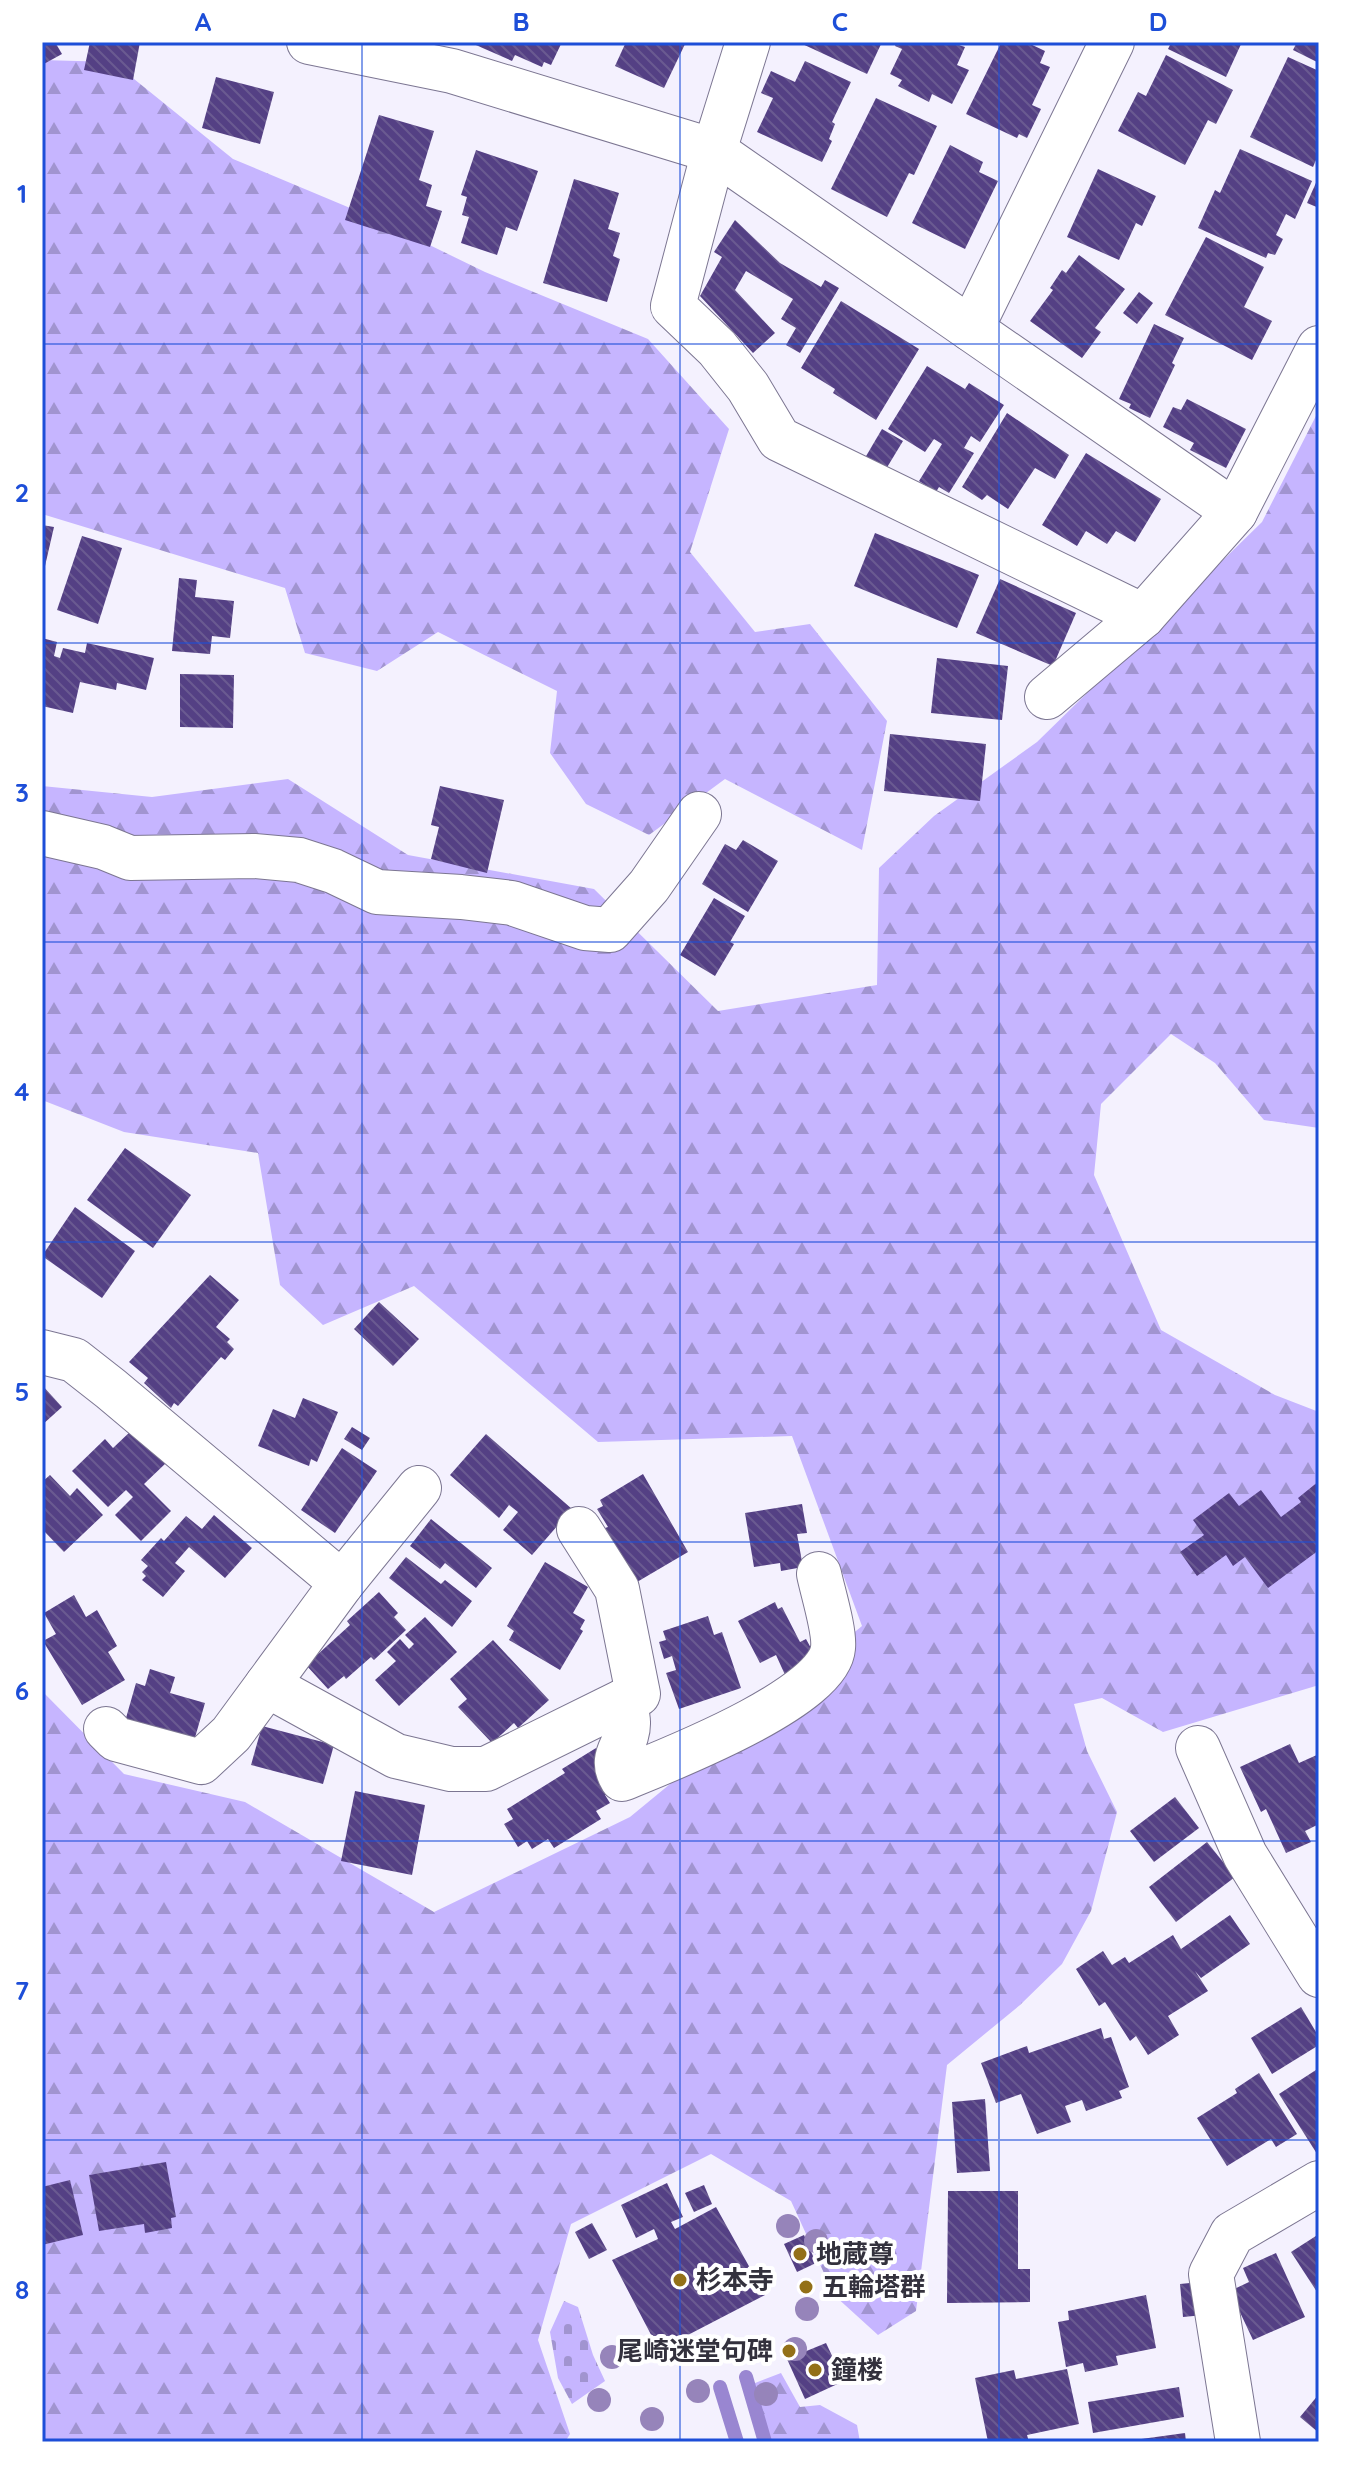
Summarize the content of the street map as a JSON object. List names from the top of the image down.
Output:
{
  "places": [
    "地蔵尊",
    "杉本寺",
    "五輪塔群",
    "尾崎迷堂句碑",
    "鐘楼"
  ],
  "grid": {
    "columns": [
      "A",
      "B",
      "C",
      "D"
    ],
    "rows": [
      "1",
      "2",
      "3",
      "4",
      "5",
      "6",
      "7",
      "8"
    ]
  }
}
